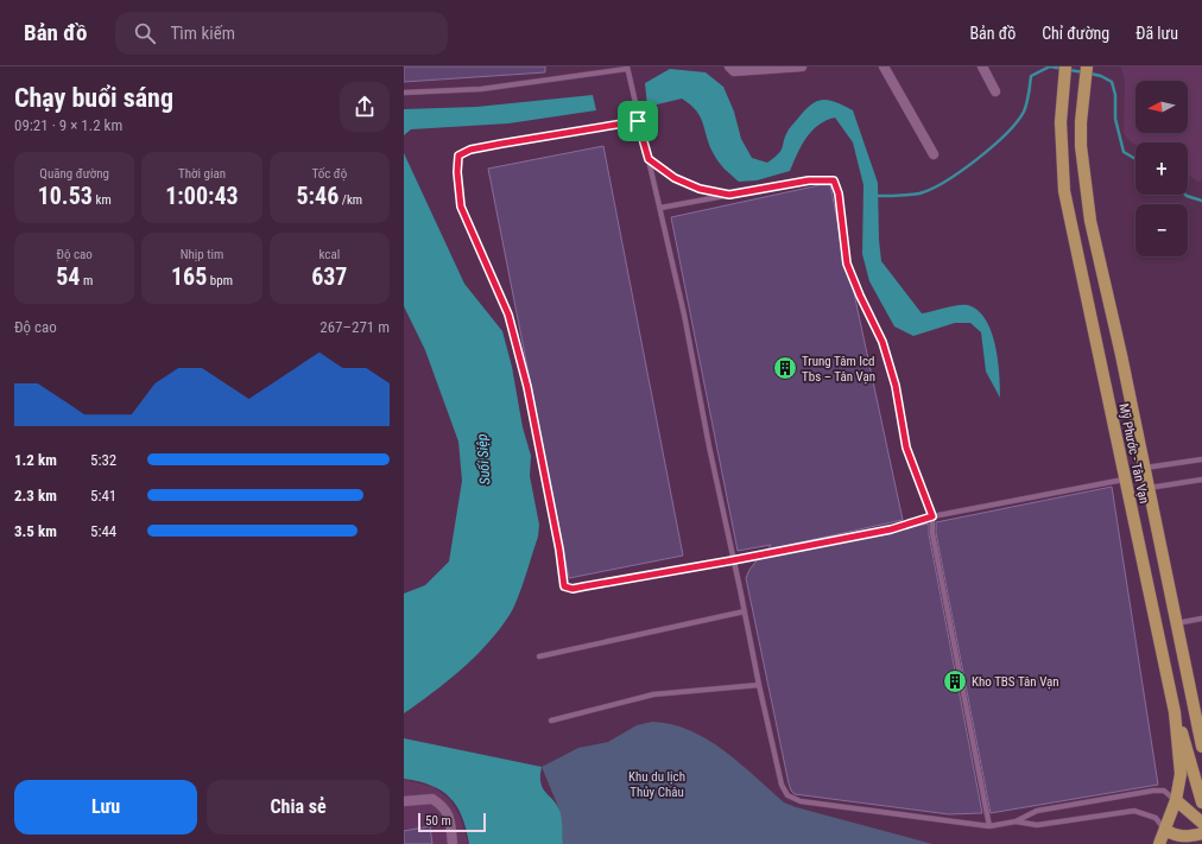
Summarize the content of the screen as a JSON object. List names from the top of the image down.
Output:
{
  "streets": {
    "main road": ["Mỹ Phước - Tân Vạn"]
  },
  "water": ["Suối Siệp"],
  "parks": ["Khu du lịch Thủy Châu"],
  "places": {
    "building": ["Trung Tâm Icd Tbs – Tân Vạn", "Kho TBS Tân Vạn"]
  },
  "scale_bar": "50 m",
  "north": "left",
  "page": {
    "header": "Bản đồ",
    "search": "Tìm kiếm",
    "nav": ["Bản đồ", "Chỉ đường", "Đã lưu"],
    "heading": ["Chạy buổi sáng", "09:21 · 9 × 1.2 km"],
    "map_buttons": ["+", "−"],
    "stats": [
      ["Quãng đường", "10.53 km"],
      ["Thời gian", "1:00:43"],
      ["Tốc độ", "5:46 /km"],
      ["Độ cao", "54 m"],
      ["Nhịp tim", "165 bpm"],
      ["kcal", "637"]
    ],
    "chart": ["Độ cao", "267–271 m"],
    "list": [
      {
        "name": "1.2 km",
        "note": "5:32"
      },
      {
        "name": "2.3 km",
        "note": "5:41"
      },
      {
        "name": "3.5 km",
        "note": "5:44"
      }
    ],
    "buttons": ["Lưu", "Chia sẻ"],
    "scale": "50 m"
  }
}
